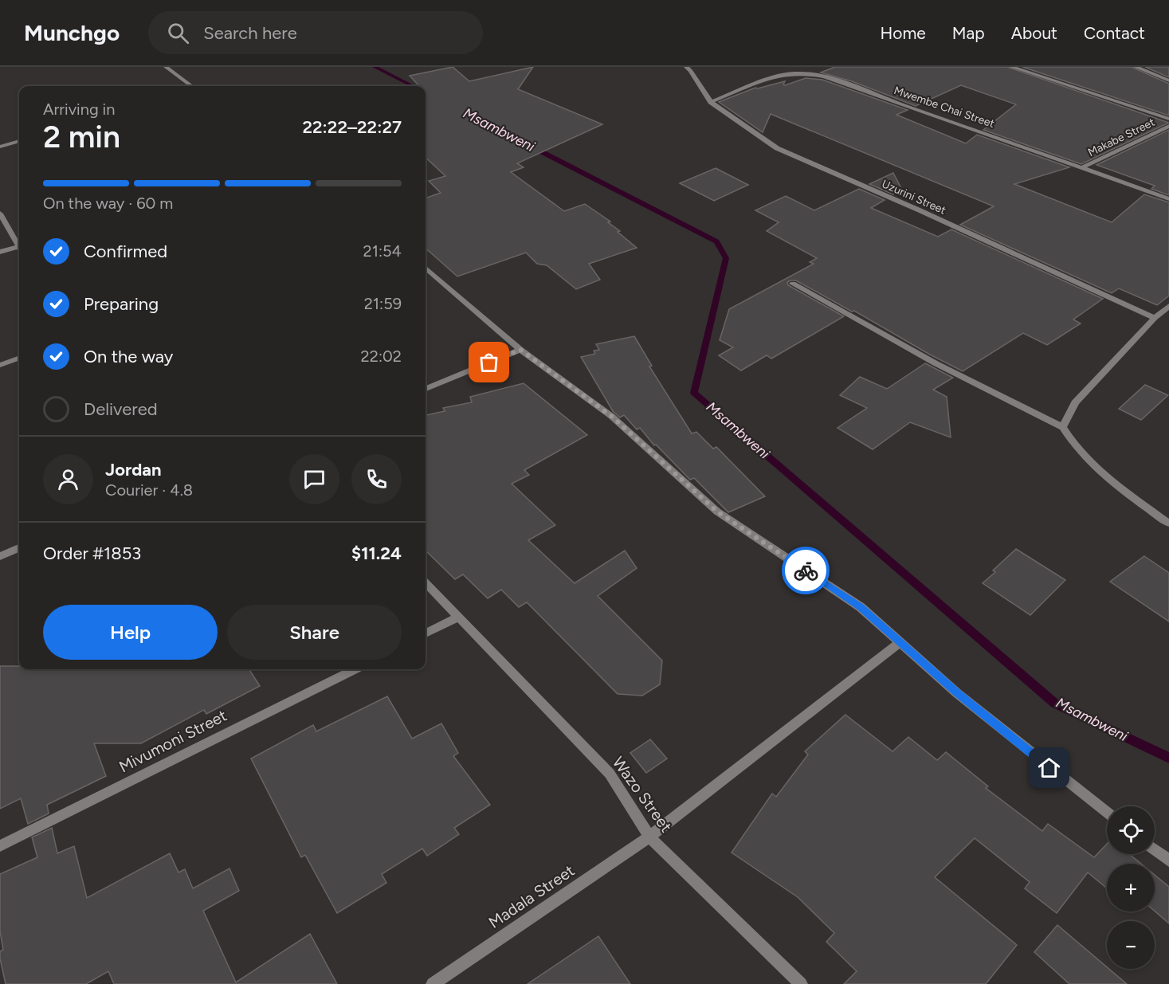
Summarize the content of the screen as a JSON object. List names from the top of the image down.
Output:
{
  "streets": {
    "street": [
      "Mwembe Chai Street",
      "Makabe Street",
      "Uzurini Street",
      "Mivumoni Street",
      "Wazo Street",
      "Madala Street"
    ]
  },
  "crossings": [
    ["Mwembe Chai Street", "Makabe Street"],
    ["Mwembe Chai Street", "Uzurini Street"],
    ["Wazo Street", "Madala Street"]
  ],
  "water": ["Msambweni"],
  "page": {
    "header": "Munchgo",
    "search": "Search here",
    "nav": [
      "Home",
      "Map",
      "About",
      "Contact"
    ],
    "heading": ["2 min", "Arriving in", "22:22–22:27"],
    "panel": [
      "Jordan",
      "Courier · 4.8",
      "Order #1853",
      "$11.24"
    ],
    "bar": "On the way · 60 m",
    "list": [
      ["Confirmed", "21:54"],
      ["Preparing", "21:59"],
      ["On the way", "22:02"],
      "Delivered"
    ],
    "buttons": ["Help", "Share"],
    "map_buttons": ["+", "−"]
  }
}
